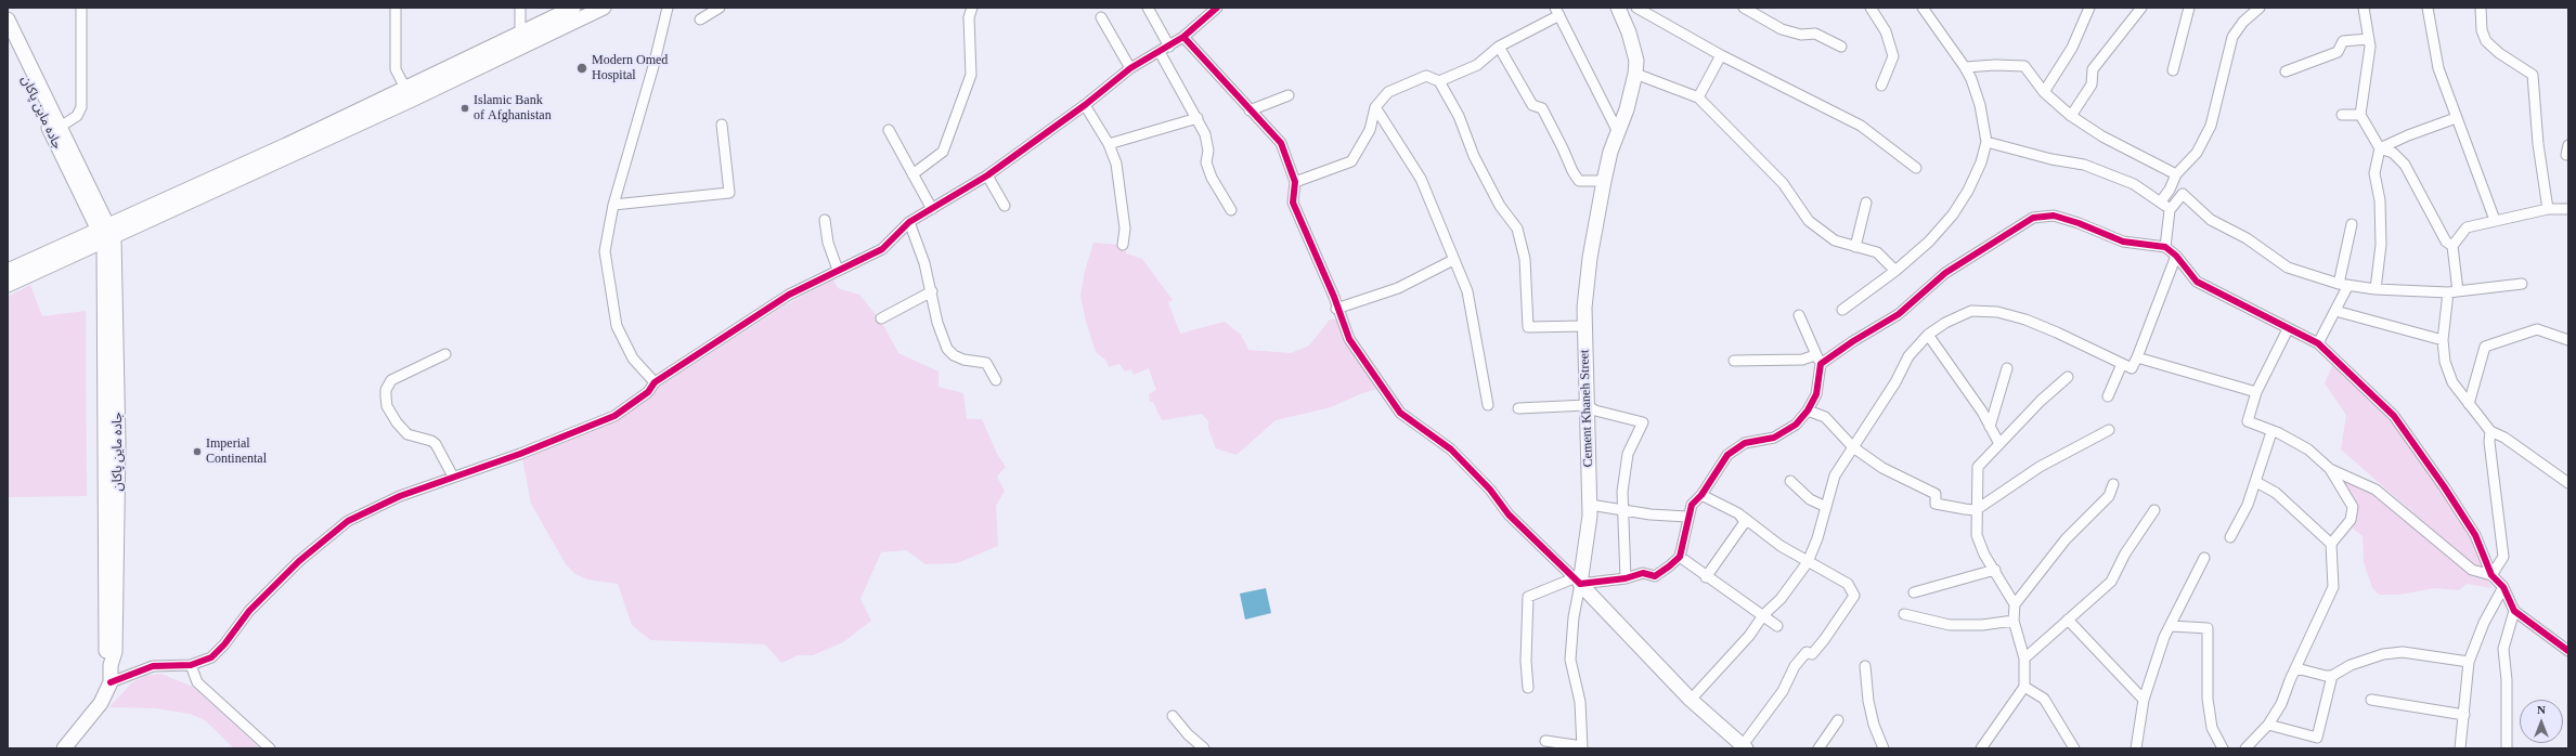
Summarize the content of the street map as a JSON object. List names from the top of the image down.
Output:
{
  "streets": {
    "main road": ["جاده ماین پاکان", "Cement Khaneh Street"]
  },
  "places": ["Modern Omed Hospital", "Islamic Bank of Afghanistan", "Imperial Continental"],
  "north": "top"
}
